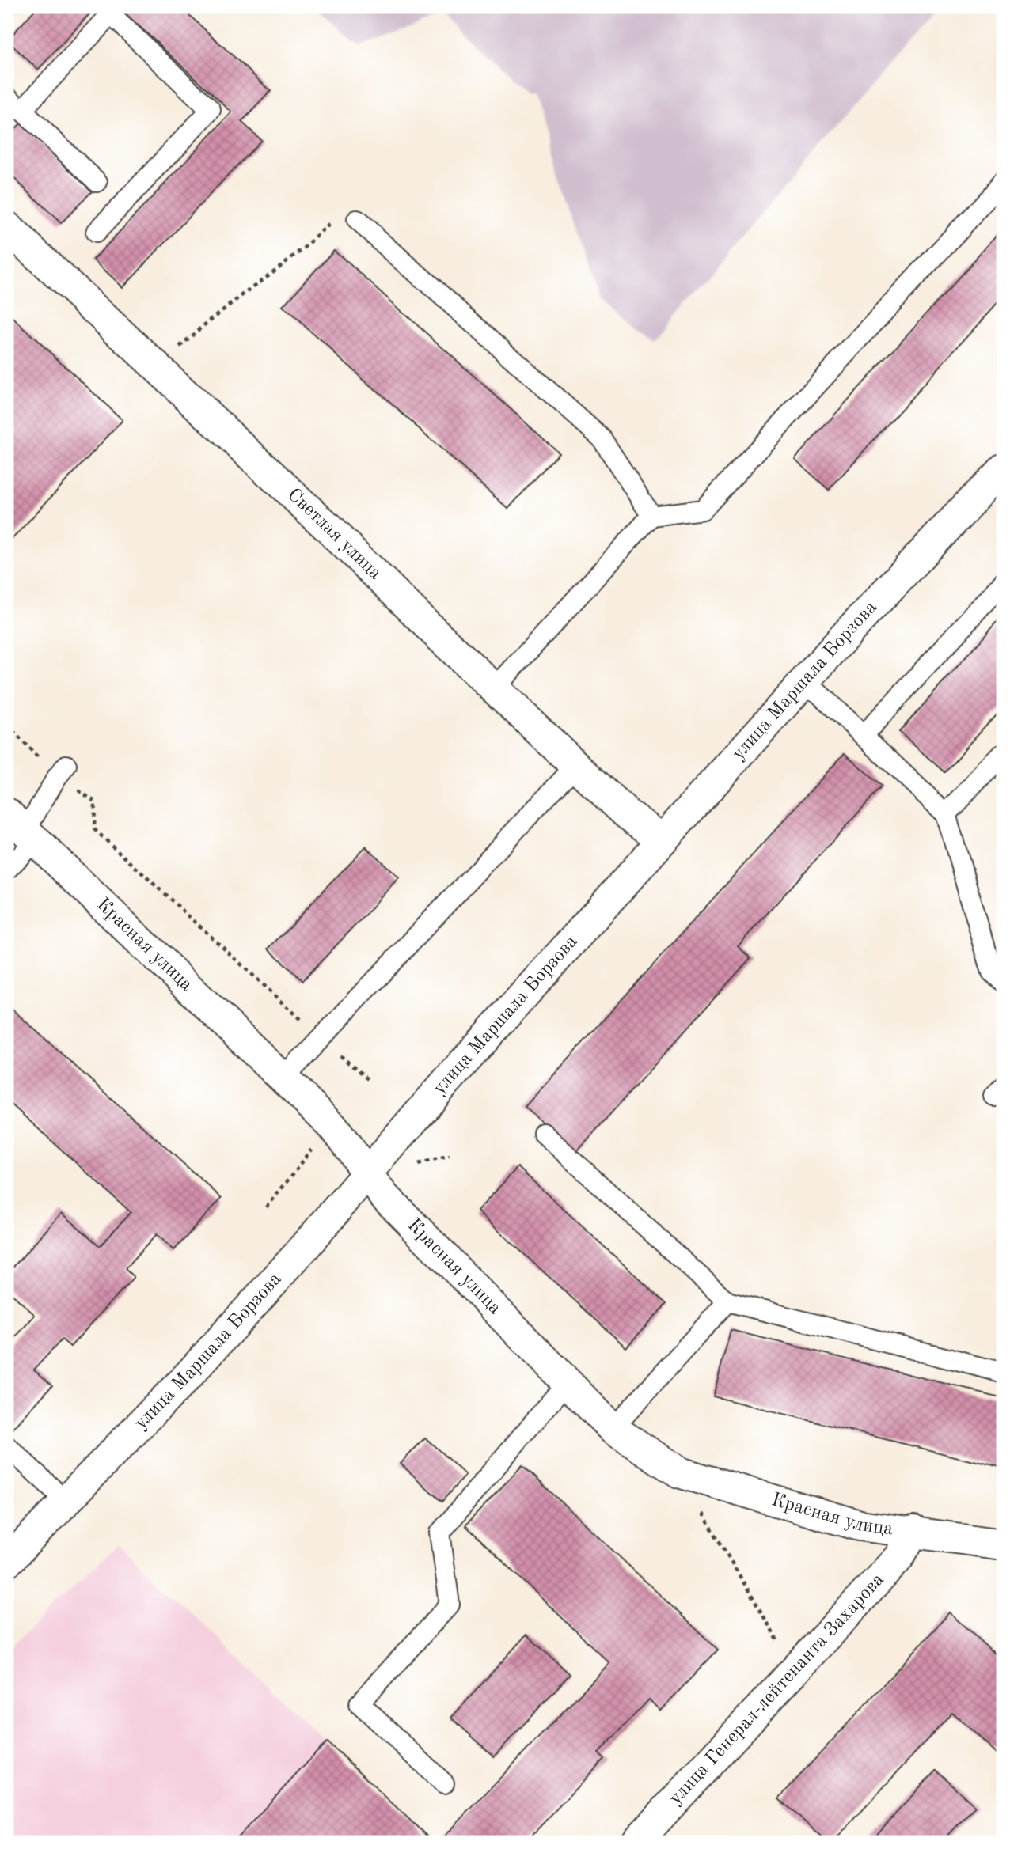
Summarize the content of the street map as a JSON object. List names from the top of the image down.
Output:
{
  "streets": {
    "street": [
      "Светлая улица",
      "улица Маршала Борзова",
      "Красная улица",
      "улица Генерал-лейтенанта Захарова"
    ]
  },
  "crossings": [
    ["Светлая улица", "улица Маршала Борзова"],
    ["улица Маршала Борзова", "Красная улица"],
    ["Красная улица", "улица Генерал-лейтенанта Захарова"]
  ]
}
